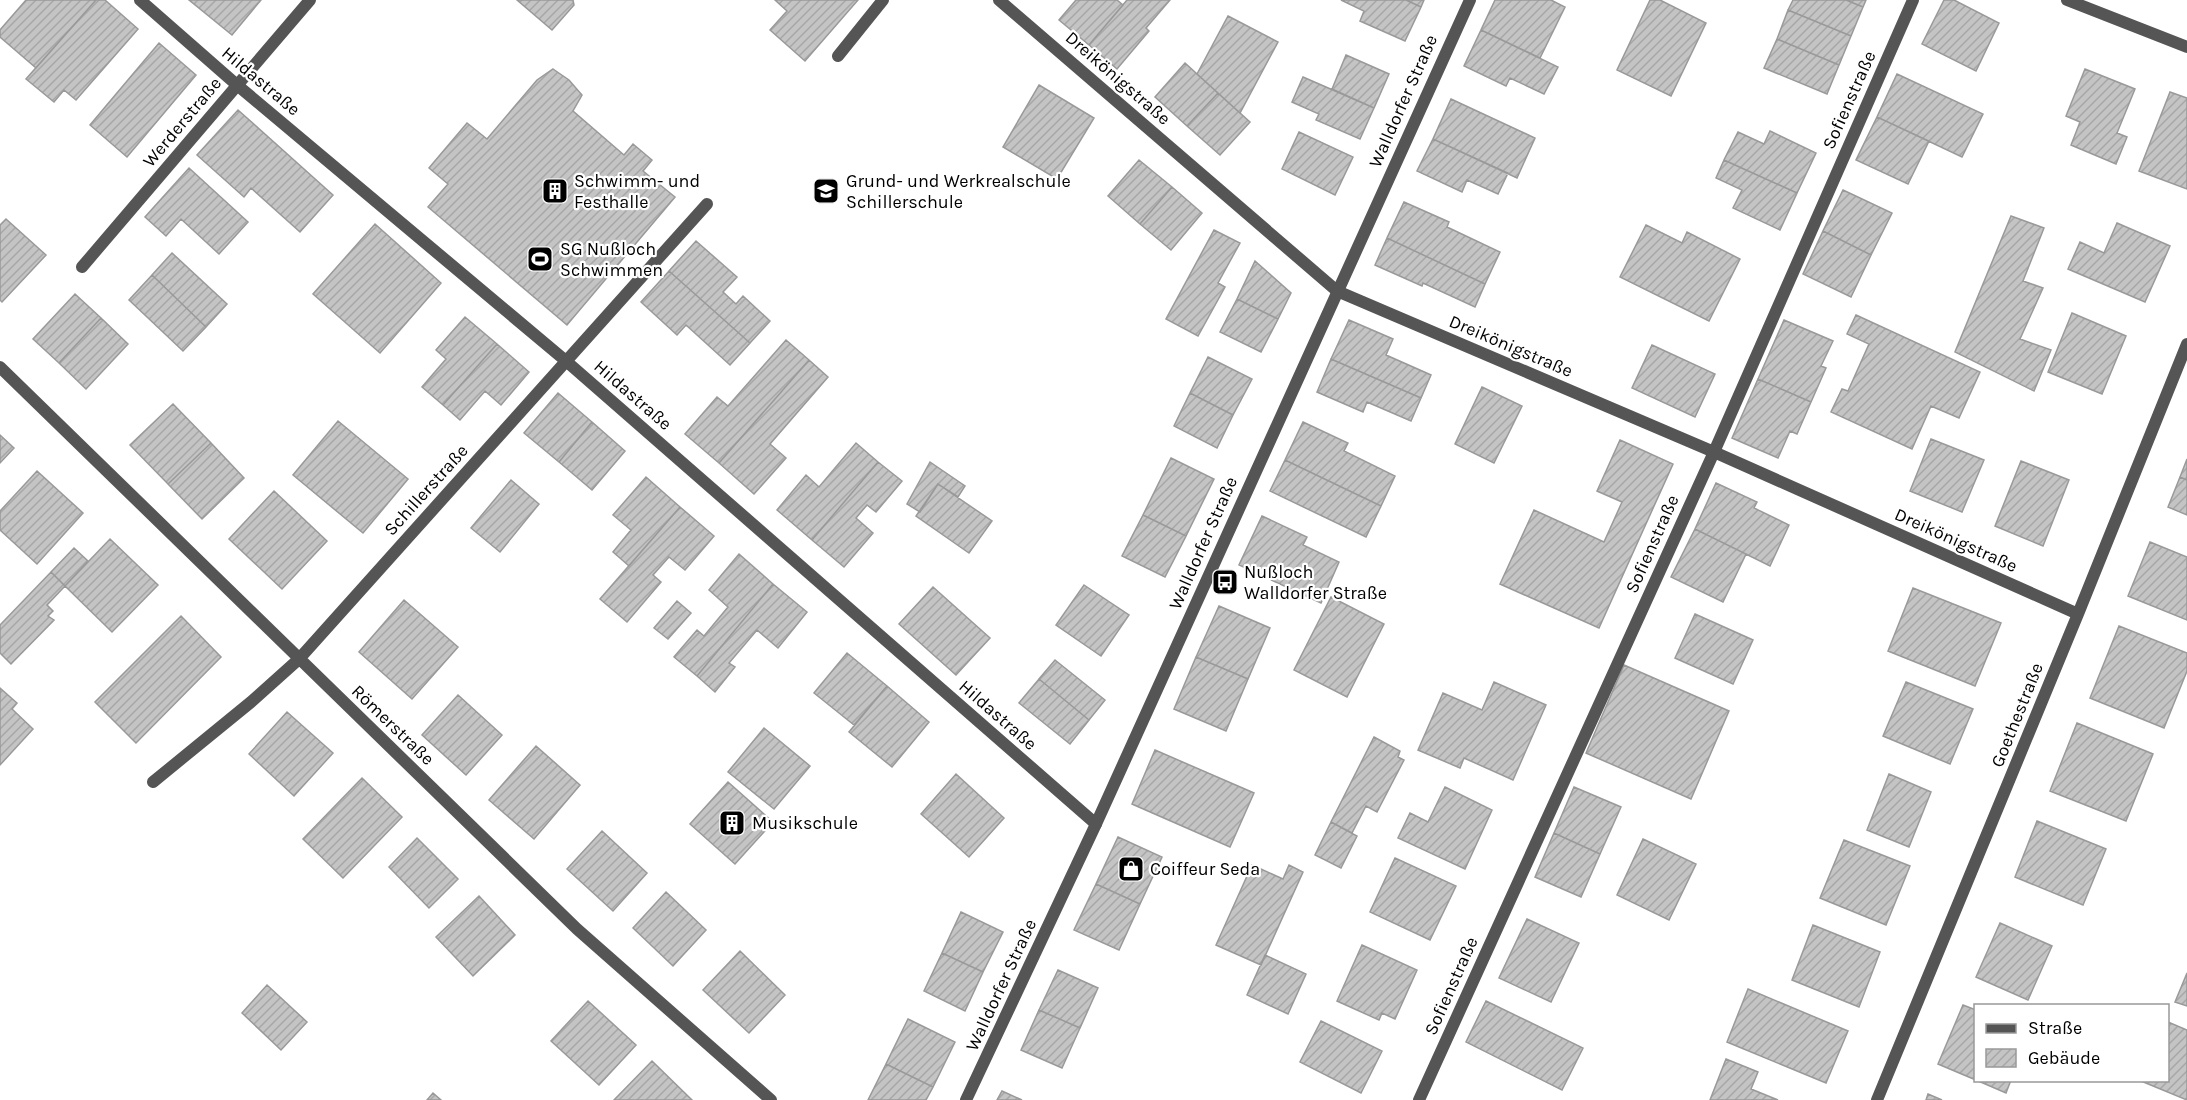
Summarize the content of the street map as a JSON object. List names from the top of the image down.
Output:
{
  "streets": {
    "street": [
      "Dreikönigstraße",
      "Hildastraße",
      "Sofienstraße",
      "Walldorfer Straße",
      "Werderstraße",
      "Schillerstraße",
      "Goethestraße",
      "Römerstraße"
    ]
  },
  "crossings": [
    ["Dreikönigstraße", "Sofienstraße"],
    ["Dreikönigstraße", "Walldorfer Straße"],
    ["Dreikönigstraße", "Goethestraße"],
    ["Hildastraße", "Walldorfer Straße"],
    ["Hildastraße", "Werderstraße"],
    ["Hildastraße", "Schillerstraße"],
    ["Schillerstraße", "Römerstraße"]
  ],
  "places": {
    "building": ["Schwimm- und Festhalle", "Musikschule"],
    "school or university": ["Grund- und Werkrealschule Schillerschule"],
    "sports": ["SG Nußloch Schwimmen"],
    "bus stop": ["Nußloch Walldorfer Straße"],
    "shop": ["Coiffeur Seda"]
  },
  "legend": ["Straße", "Gebäude"]
}
